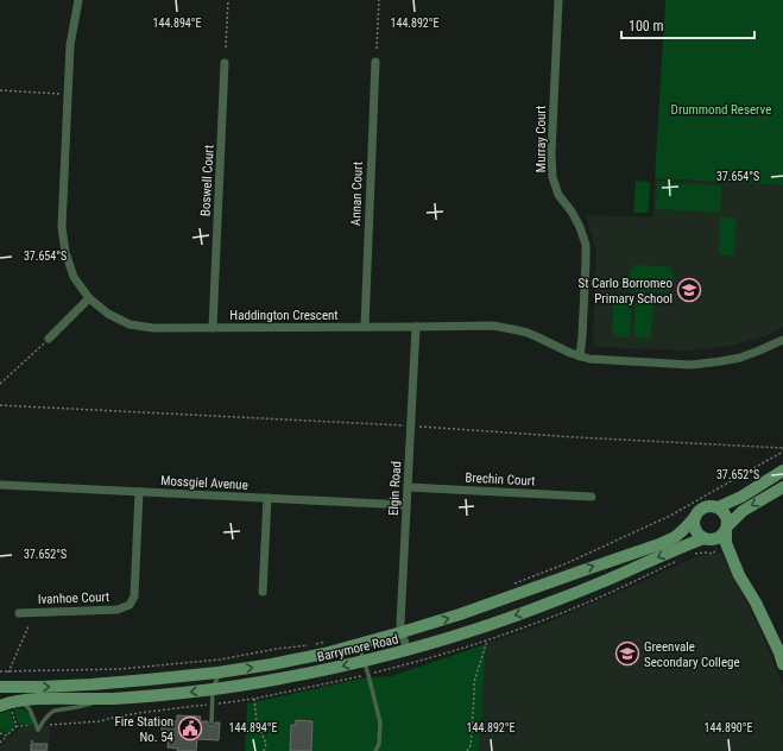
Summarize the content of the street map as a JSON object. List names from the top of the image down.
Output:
{
  "streets": {
    "street": [
      "Murray Court",
      "Boswell Court",
      "Annan Court",
      "Haddington Crescent",
      "Brechin Court",
      "Mossgiel Avenue",
      "Elgin Road",
      "Ivanhoe Court",
      "Barrymore Road"
    ]
  },
  "crossings": [
    ["Murray Court", "Haddington Crescent"],
    ["Boswell Court", "Haddington Crescent"],
    ["Annan Court", "Haddington Crescent"],
    ["Haddington Crescent", "Elgin Road"],
    ["Brechin Court", "Elgin Road"],
    ["Mossgiel Avenue", "Elgin Road"],
    ["Mossgiel Avenue", "Ivanhoe Court"],
    ["Elgin Road", "Barrymore Road"]
  ],
  "parks": ["Drummond Reserve"],
  "places": {
    "school or university": ["St Carlo Borromeo Primary School", "Greenvale Secondary College"],
    "public building": ["Fire Station No. 54"]
  },
  "scale_bar": "100 m",
  "coordinates": [
    "144.894°E",
    "144.892°E",
    "37.654°S",
    "37.652°S",
    "144.890°E"
  ]
}
